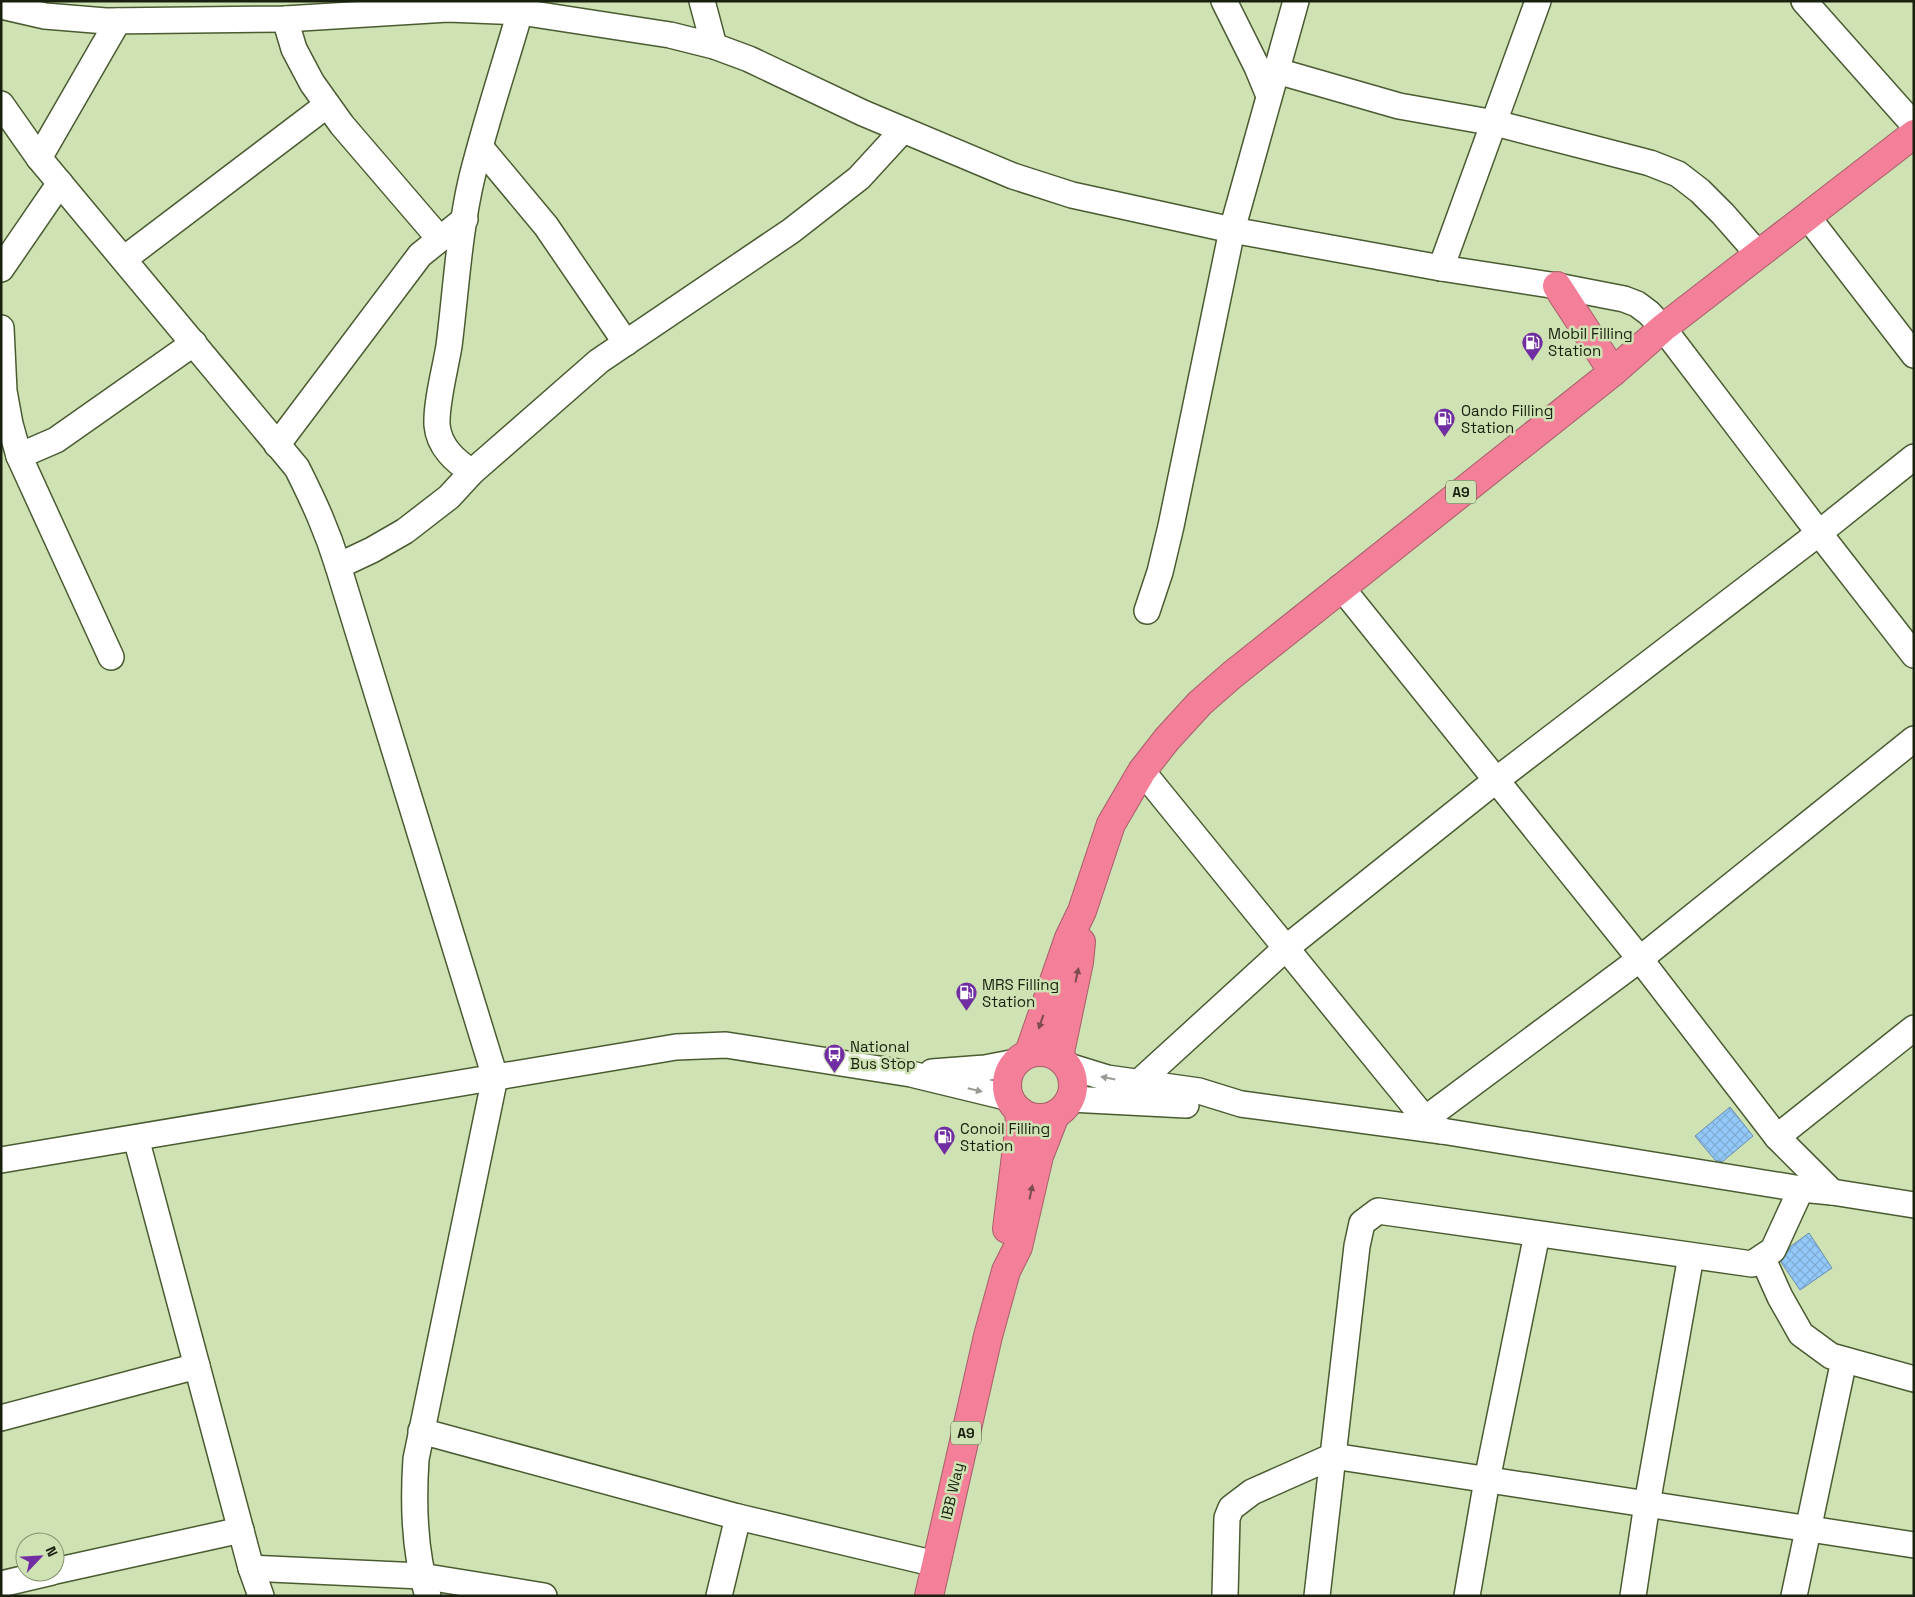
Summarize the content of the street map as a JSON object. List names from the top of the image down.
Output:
{
  "streets": {
    "highway": ["A9", "IBB Way"]
  },
  "crossings": [
    ["A9", "IBB Way"]
  ],
  "places": {
    "fuel station": [
      "Mobil Filling Station",
      "Oando Filling Station",
      "MRS Filling Station",
      "Conoil Filling Station"
    ],
    "bus stop": ["National Bus Stop"]
  },
  "north": "top right"
}
